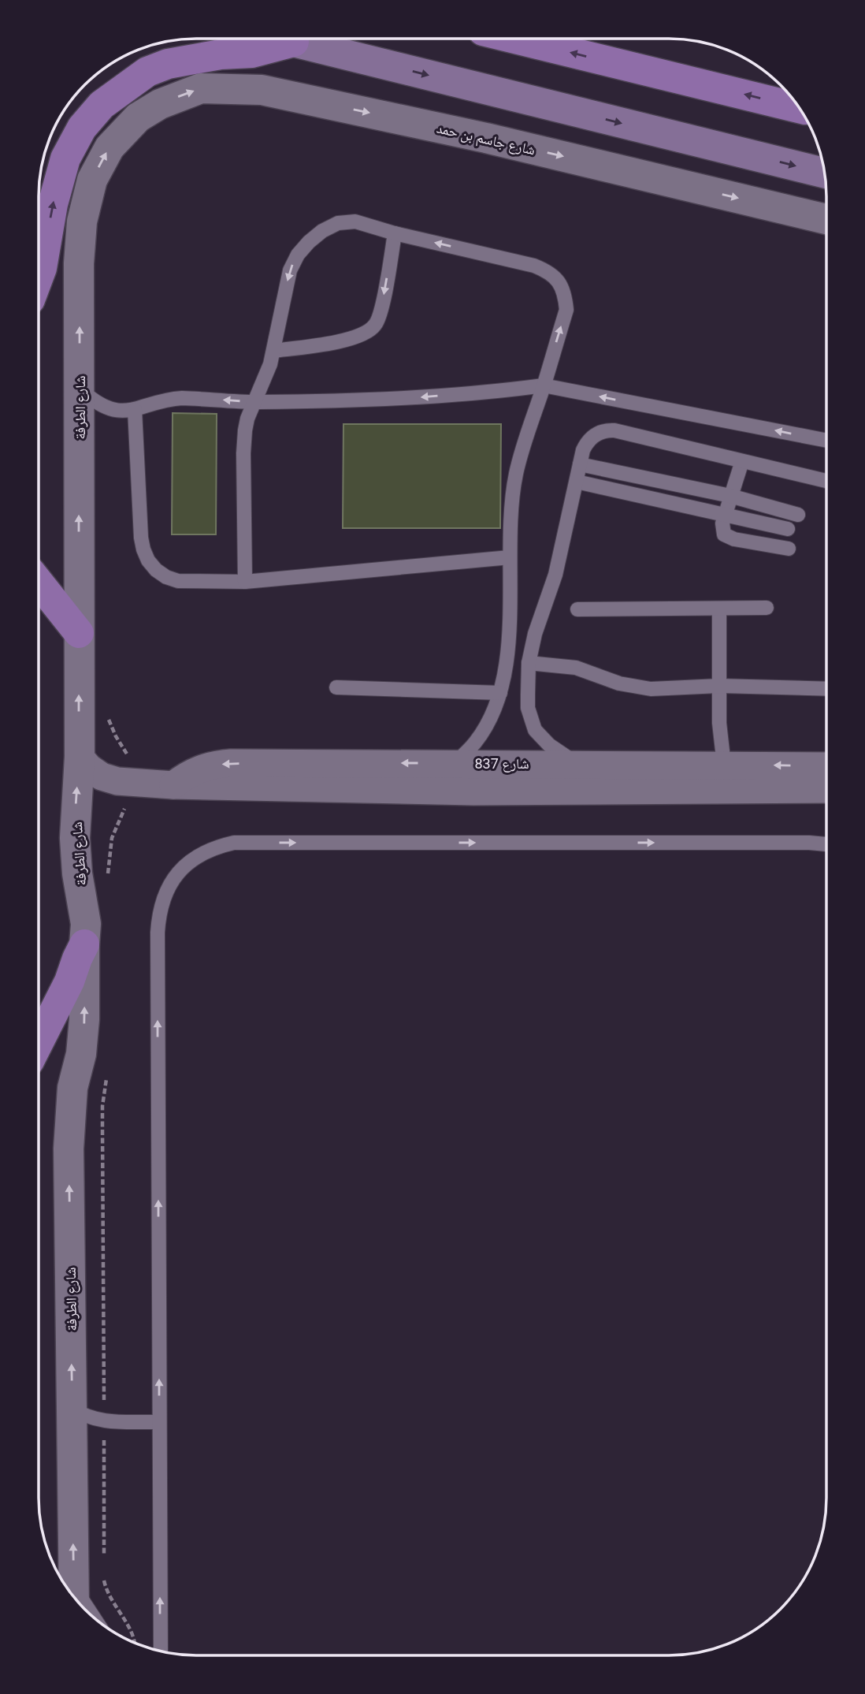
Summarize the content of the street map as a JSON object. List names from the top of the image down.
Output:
{
  "streets": {
    "street": ["شارع جاسم بن حمد", "شارع الطرفة", "شارع 837"]
  },
  "crossings": [
    ["شارع جاسم بن حمد", "شارع الطرفة"],
    ["شارع الطرفة", "شارع 837"]
  ],
  "one_way": ["شارع جاسم بن حمد", "شارع الطرفة"]
}
